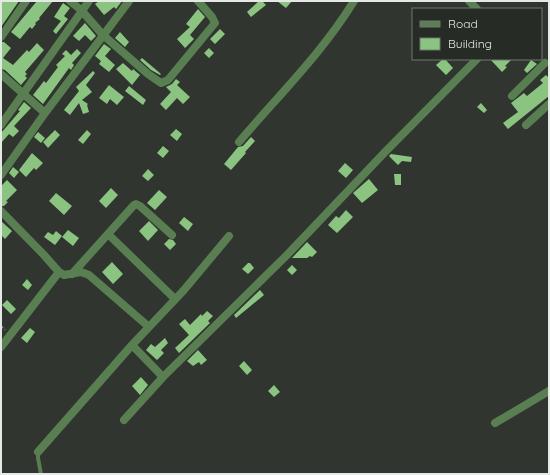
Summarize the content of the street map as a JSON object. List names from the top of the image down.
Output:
{
  "legend": ["Road", "Building"]
}
